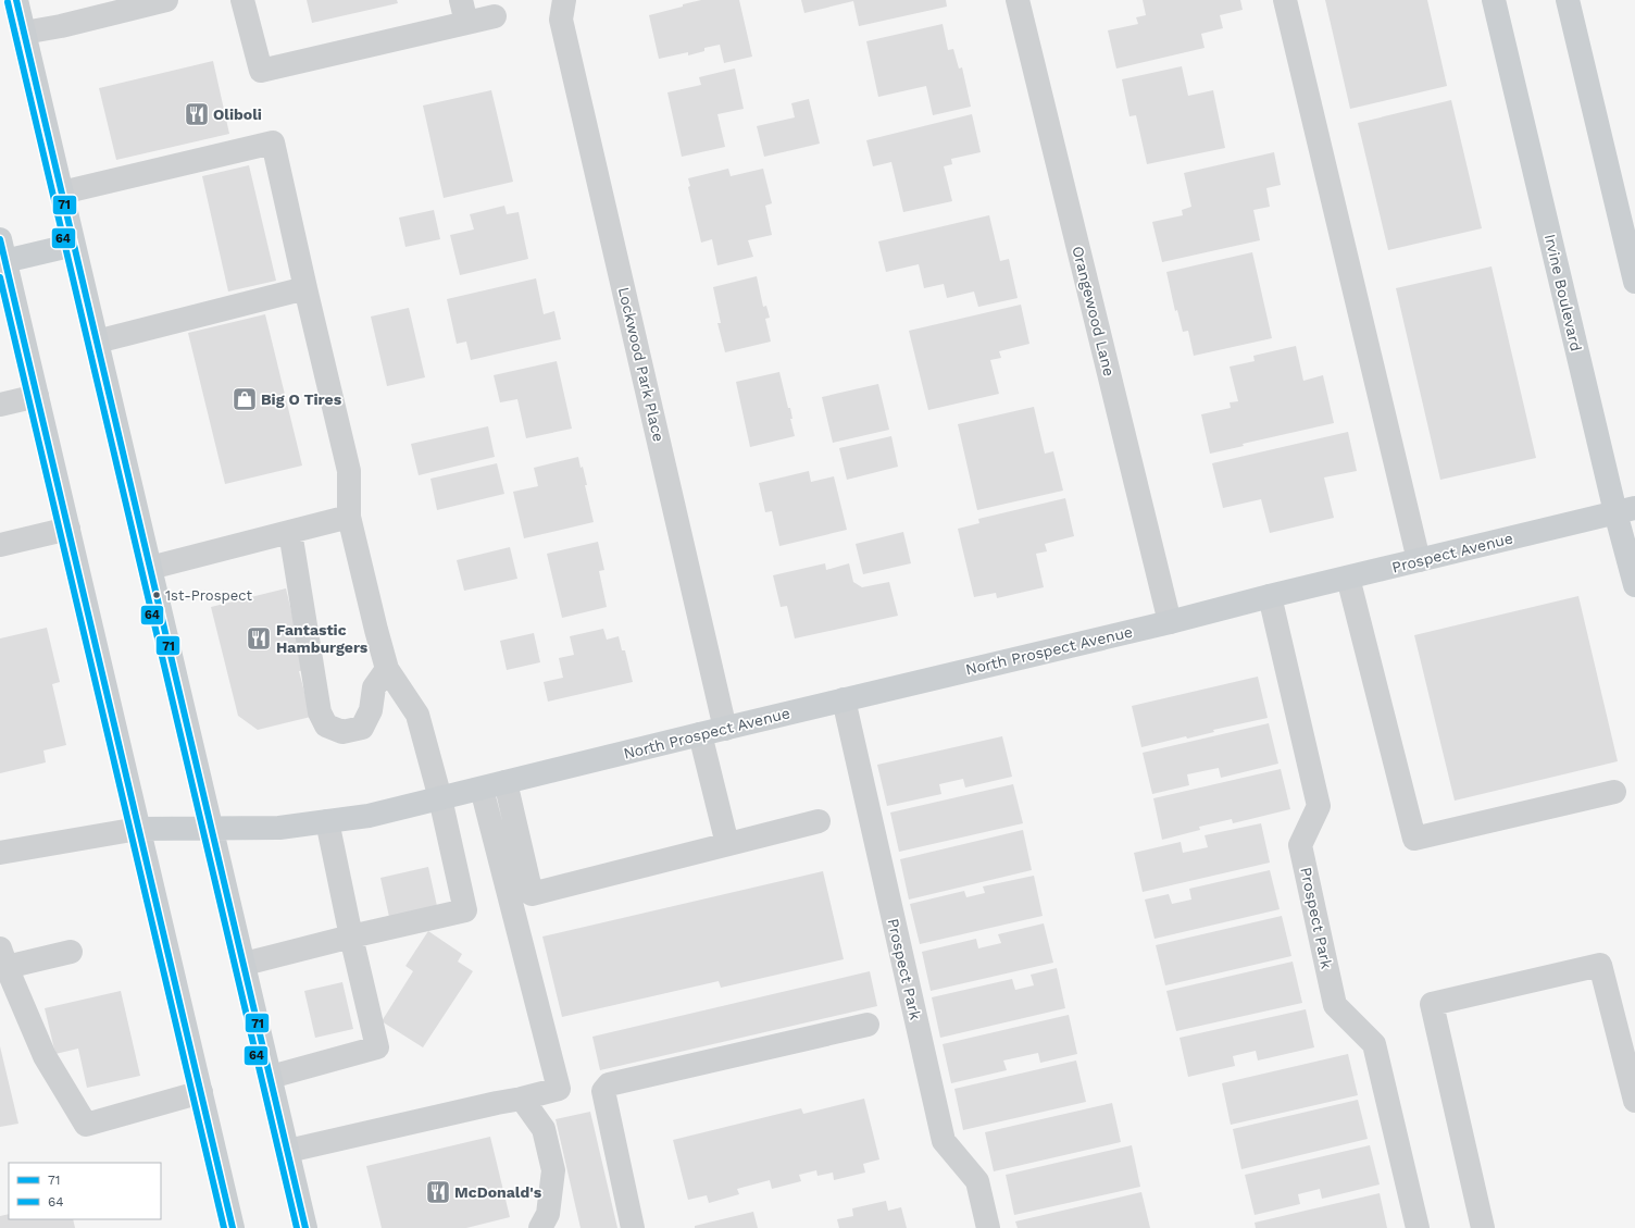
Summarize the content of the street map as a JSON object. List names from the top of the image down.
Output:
{
  "streets": {
    "main road": ["Irvine Boulevard", "Prospect Avenue", "North Prospect Avenue"],
    "street": ["Orangewood Lane", "Lockwood Park Place", "Prospect Park"]
  },
  "crossings": [
    ["Irvine Boulevard", "Prospect Avenue"],
    ["Orangewood Lane", "North Prospect Avenue"],
    ["Lockwood Park Place", "North Prospect Avenue"],
    ["Prospect Avenue", "North Prospect Avenue"],
    ["Prospect Avenue", "Prospect Park"],
    ["North Prospect Avenue", "Prospect Park"]
  ],
  "places": {
    "restaurant": ["Oliboli", "Fantastic Hamburgers", "McDonald's"],
    "shop": ["Big O Tires"],
    "other": ["1st-Prospect"]
  },
  "lines": ["transit line 71", "transit line 64"],
  "legend": ["71", "64"]
}
